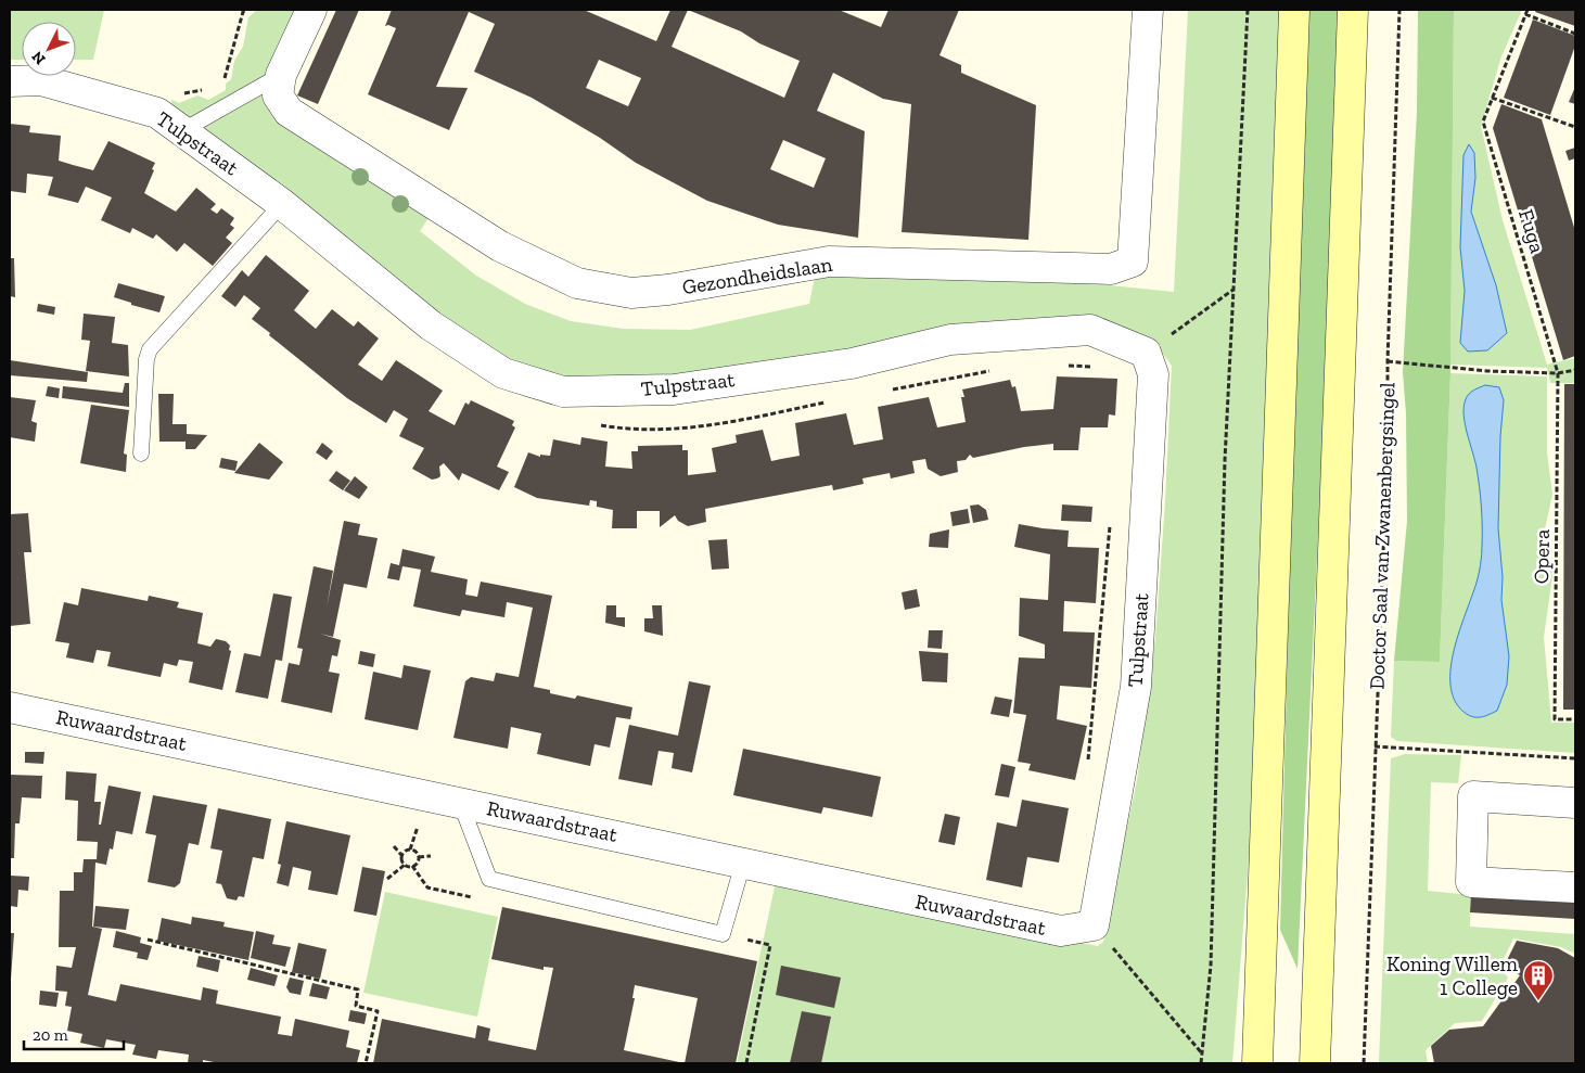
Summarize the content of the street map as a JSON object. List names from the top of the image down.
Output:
{
  "streets": {
    "street": ["Tulpstraat", "Gezondheidslaan", "Ruwaardstraat"],
    "path": ["Fuga", "Doctor Saal van Zwanenbergsingel", "Opera"]
  },
  "crossings": [
    ["Tulpstraat", "Ruwaardstraat"],
    ["Fuga", "Opera"]
  ],
  "places": {
    "building": ["Koning Willem 1 College"]
  },
  "scale_bar": "20 m",
  "north": "bottom left"
}
